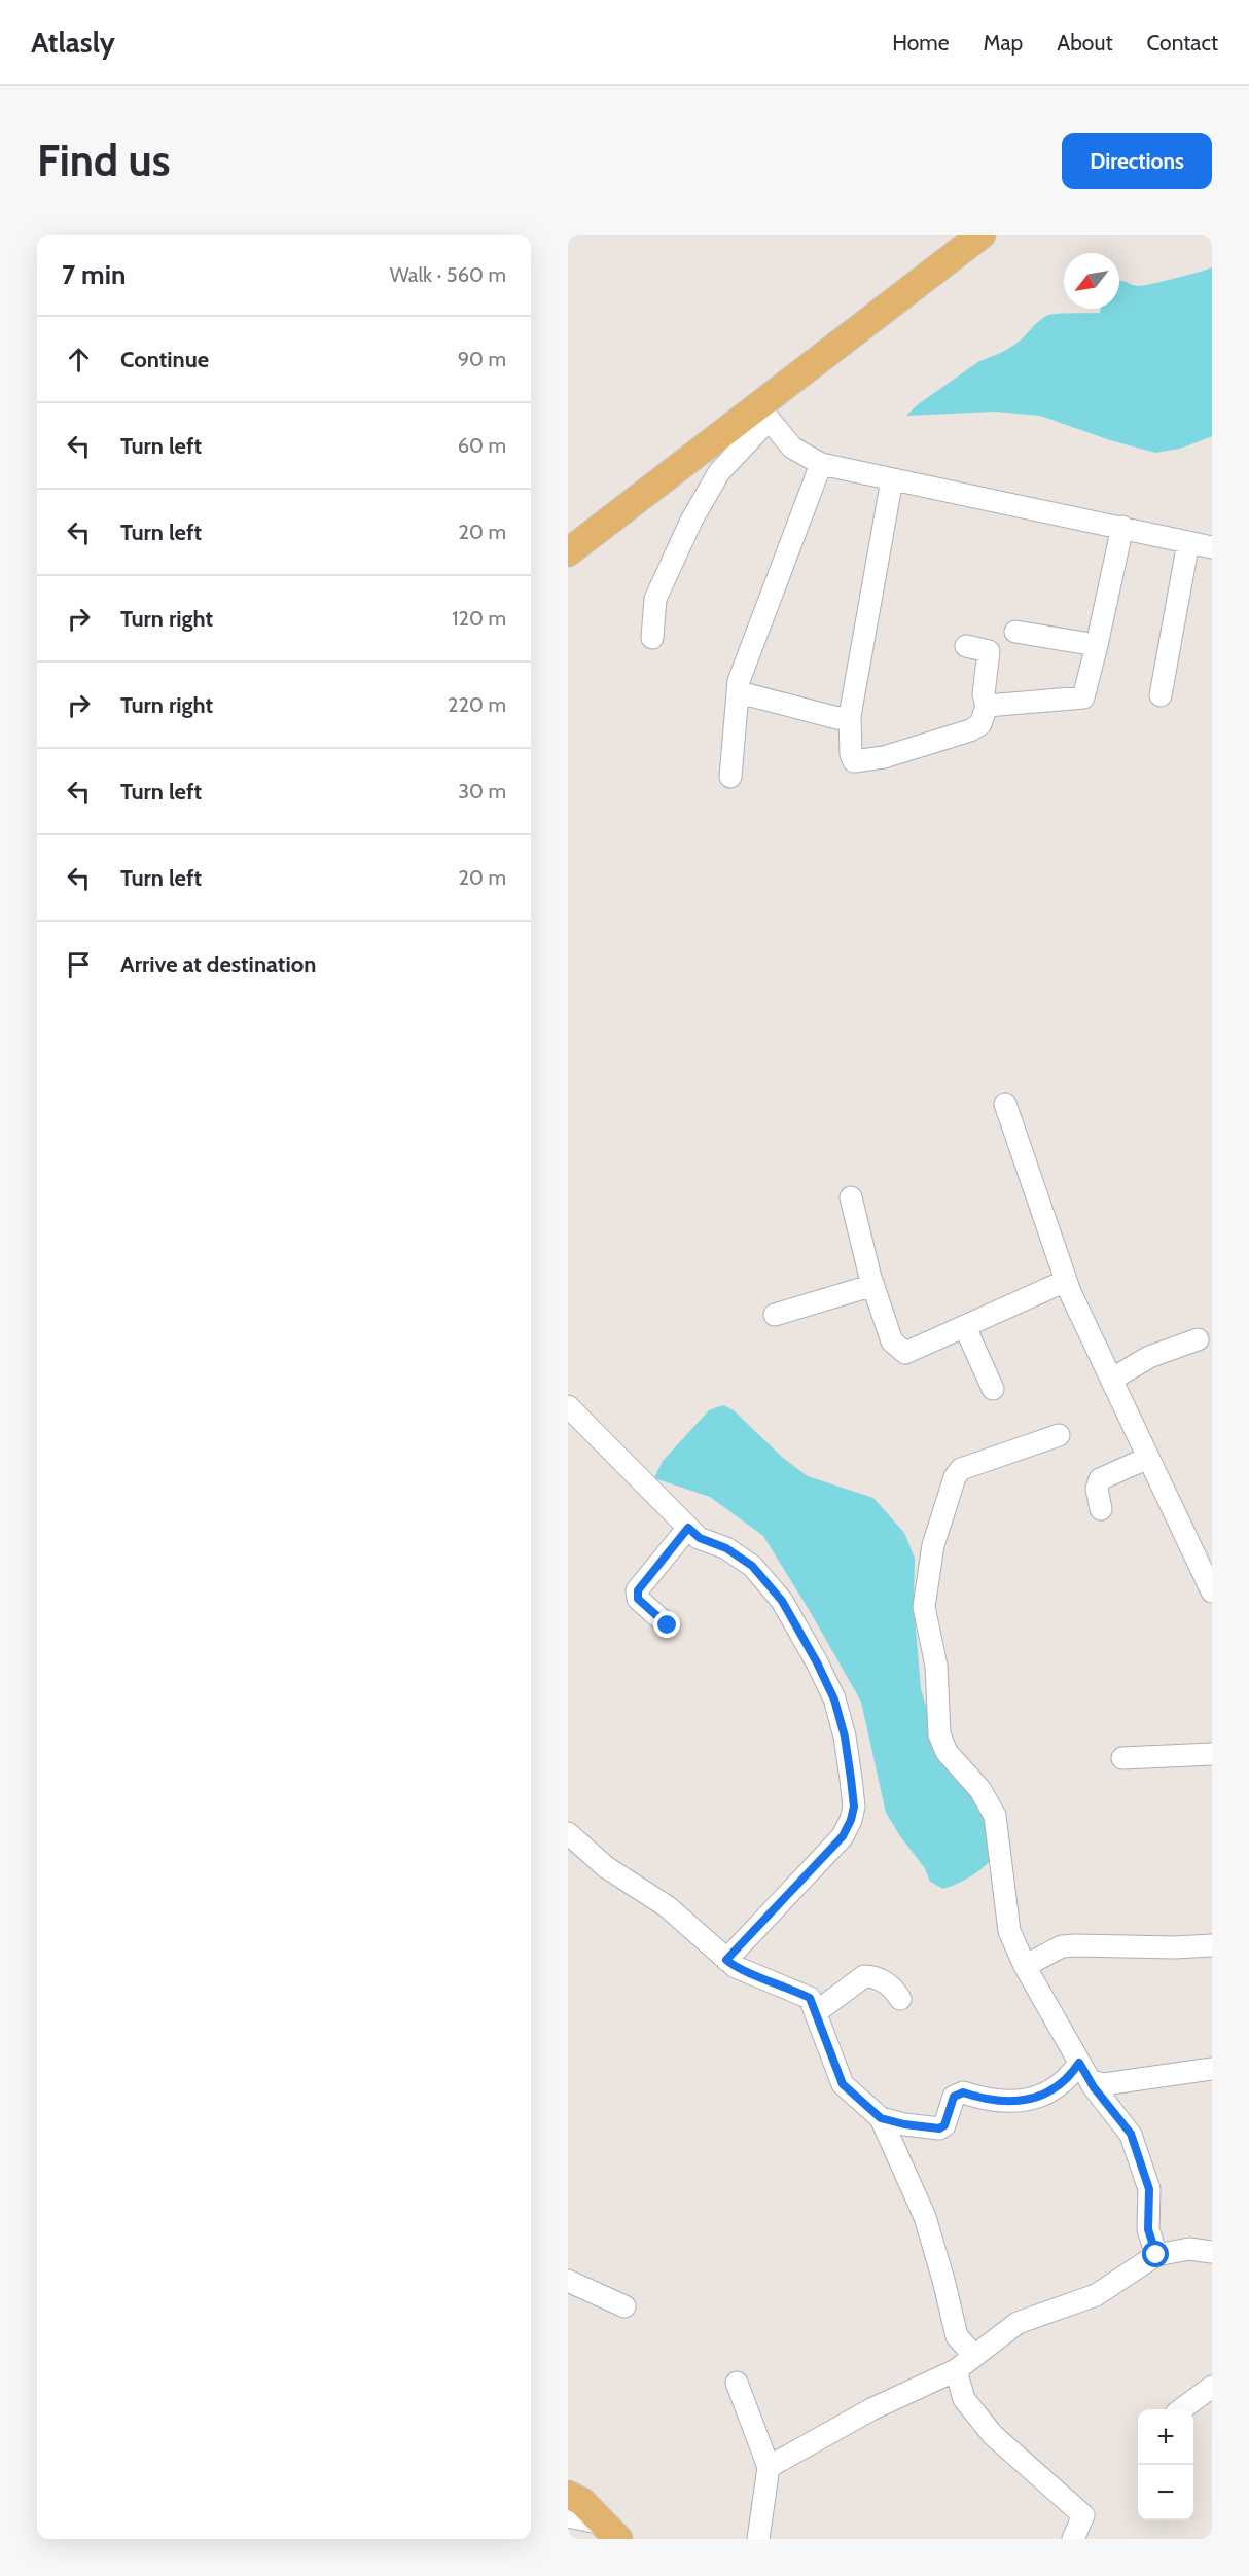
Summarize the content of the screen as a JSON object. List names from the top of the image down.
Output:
{
  "north": "bottom left",
  "page": {
    "header": "Atlasly",
    "nav": [
      "Home",
      "Map",
      "About",
      "Contact"
    ],
    "buttons": "Directions",
    "title": "Find us",
    "heading": ["7 min", "Walk · 560 m"],
    "list": [
      ["Continue", "90 m"],
      ["Turn left", "60 m"],
      ["Turn left", "20 m"],
      ["Turn right", "120 m"],
      ["Turn right", "220 m"],
      ["Turn left", "30 m"],
      ["Turn left", "20 m"],
      "Arrive at destination"
    ],
    "map_buttons": ["+", "−"]
  }
}
